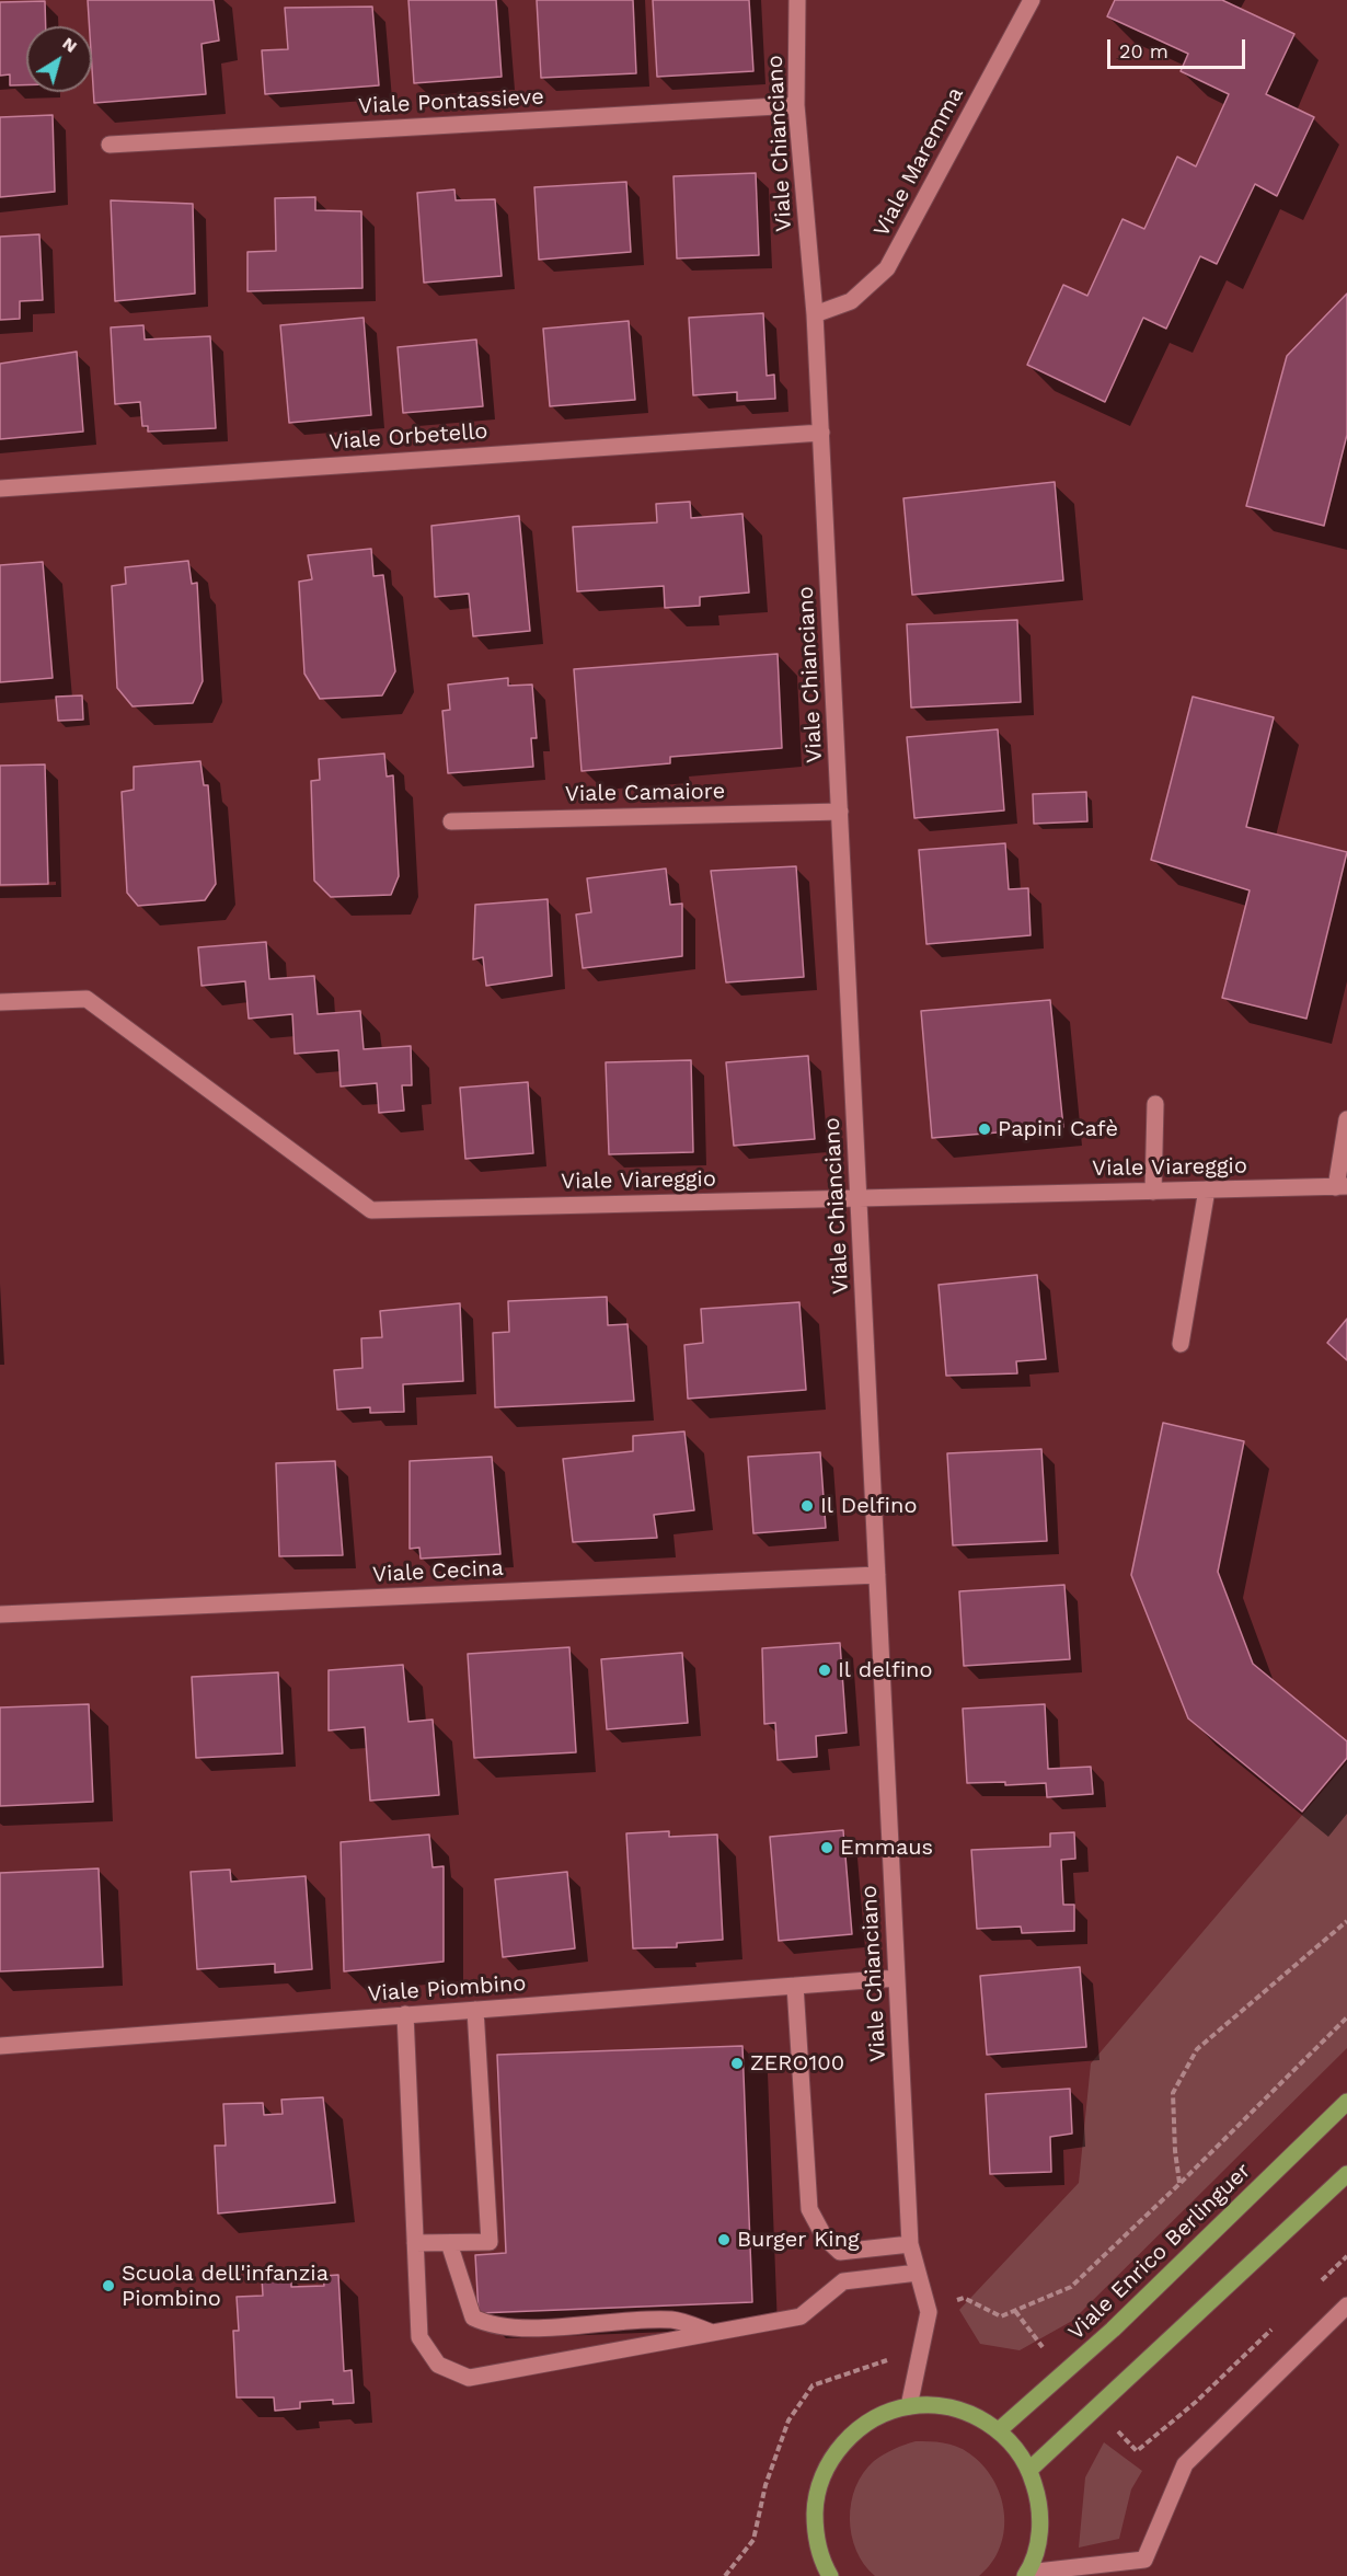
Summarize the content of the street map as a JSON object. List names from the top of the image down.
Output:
{
  "streets": {
    "main road": ["Viale Enrico Berlinguer"],
    "street": [
      "Viale Pontassieve",
      "Viale Chianciano",
      "Viale Maremma",
      "Viale Orbetello",
      "Viale Camaiore",
      "Viale Viareggio",
      "Viale Cecina",
      "Viale Piombino"
    ]
  },
  "crossings": [
    ["Viale Pontassieve", "Viale Chianciano"],
    ["Viale Chianciano", "Viale Maremma"],
    ["Viale Chianciano", "Viale Orbetello"],
    ["Viale Chianciano", "Viale Camaiore"],
    ["Viale Chianciano", "Viale Viareggio"],
    ["Viale Chianciano", "Viale Cecina"],
    ["Viale Chianciano", "Viale Piombino"]
  ],
  "places": [
    "Papini Cafè",
    "Il Delfino",
    "Il delfino",
    "Emmaus",
    "ZERO100",
    "Burger King",
    "Scuola dell'infanzia Piombino"
  ],
  "scale_bar": "20 m",
  "north": "top right"
}
